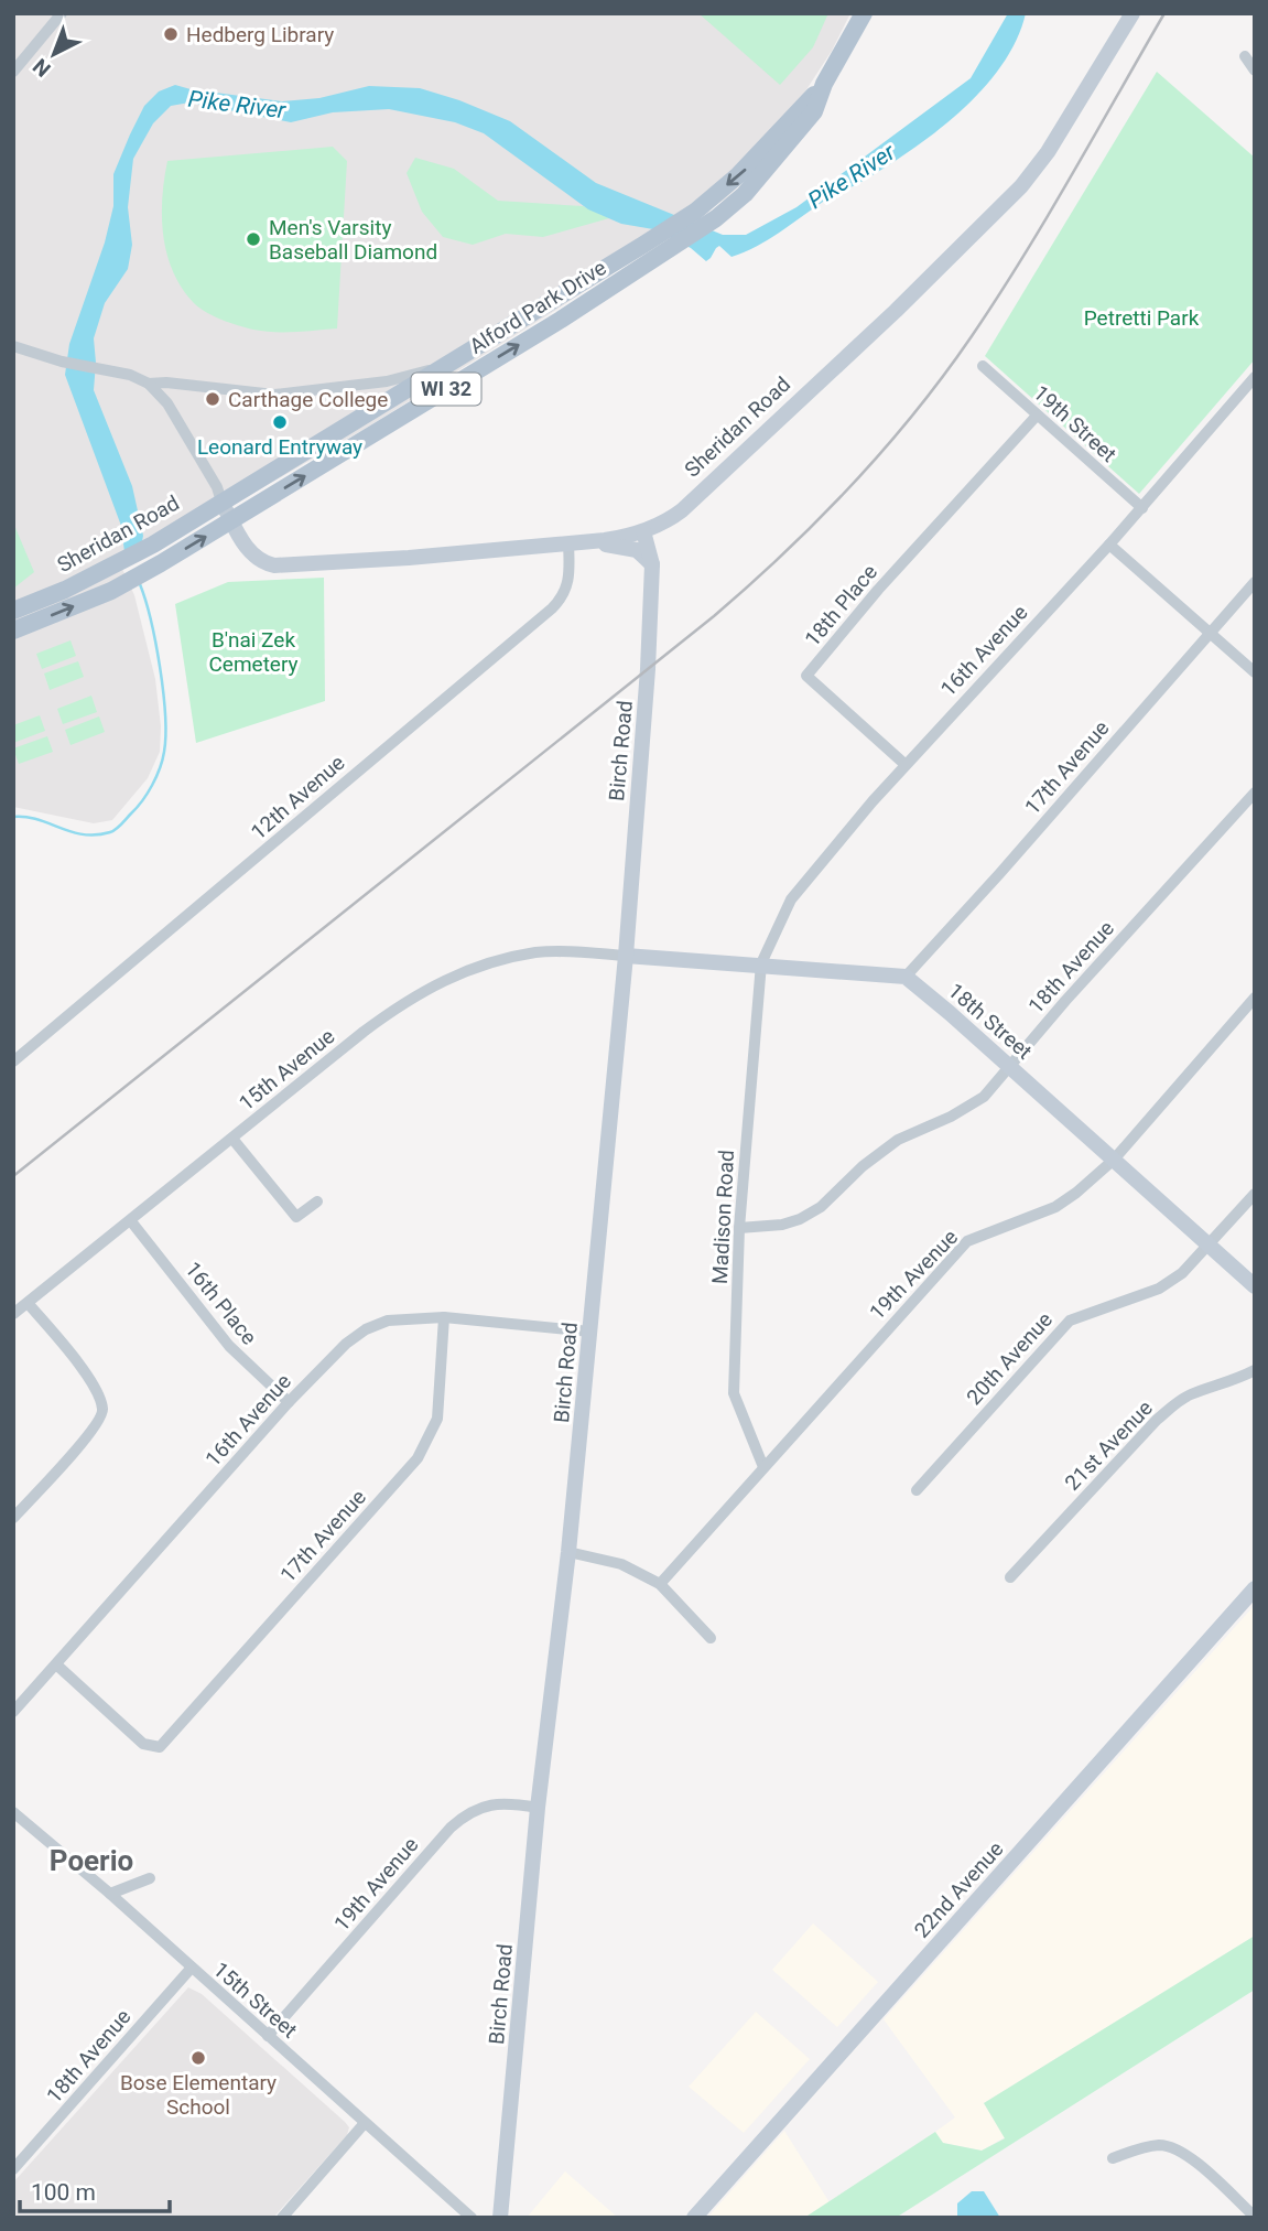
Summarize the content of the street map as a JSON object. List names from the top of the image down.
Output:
{
  "streets": {
    "main road": ["Alford Park Drive", "WI 32", "Sheridan Road"],
    "street": [
      "19th Street",
      "18th Place",
      "16th Avenue",
      "Birch Road",
      "17th Avenue",
      "12th Avenue",
      "18th Avenue",
      "18th Street",
      "15th Avenue",
      "Madison Road",
      "19th Avenue",
      "16th Place",
      "20th Avenue",
      "21st Avenue",
      "22nd Avenue",
      "15th Street"
    ]
  },
  "crossings": [
    ["Alford Park Drive", "Sheridan Road"],
    ["19th Street", "18th Place"],
    ["19th Street", "16th Avenue"],
    ["Sheridan Road", "Birch Road"],
    ["Sheridan Road", "12th Avenue"],
    ["18th Place", "16th Avenue"],
    ["16th Avenue", "Birch Road"],
    ["16th Avenue", "17th Avenue"],
    ["16th Avenue", "Madison Road"],
    ["16th Avenue", "16th Place"],
    ["Birch Road", "15th Avenue"],
    ["Birch Road", "19th Avenue"],
    ["17th Avenue", "18th Street"],
    ["18th Avenue", "18th Street"],
    ["18th Avenue", "Madison Road"],
    ["18th Avenue", "15th Street"],
    ["18th Street", "19th Avenue"],
    ["18th Street", "20th Avenue"],
    ["15th Avenue", "16th Place"],
    ["Madison Road", "19th Avenue"],
    ["19th Avenue", "15th Street"]
  ],
  "districts": ["Poerio"],
  "water": ["Pike River"],
  "parks": ["Petretti Park", "B'nai Zek Cemetery"],
  "places": [
    "Hedberg Library",
    "Men's Varsity Baseball Diamond",
    "Carthage College",
    "Leonard Entryway",
    "Bose Elementary School"
  ],
  "scale_bar": "100 m",
  "north": "bottom left"
}
